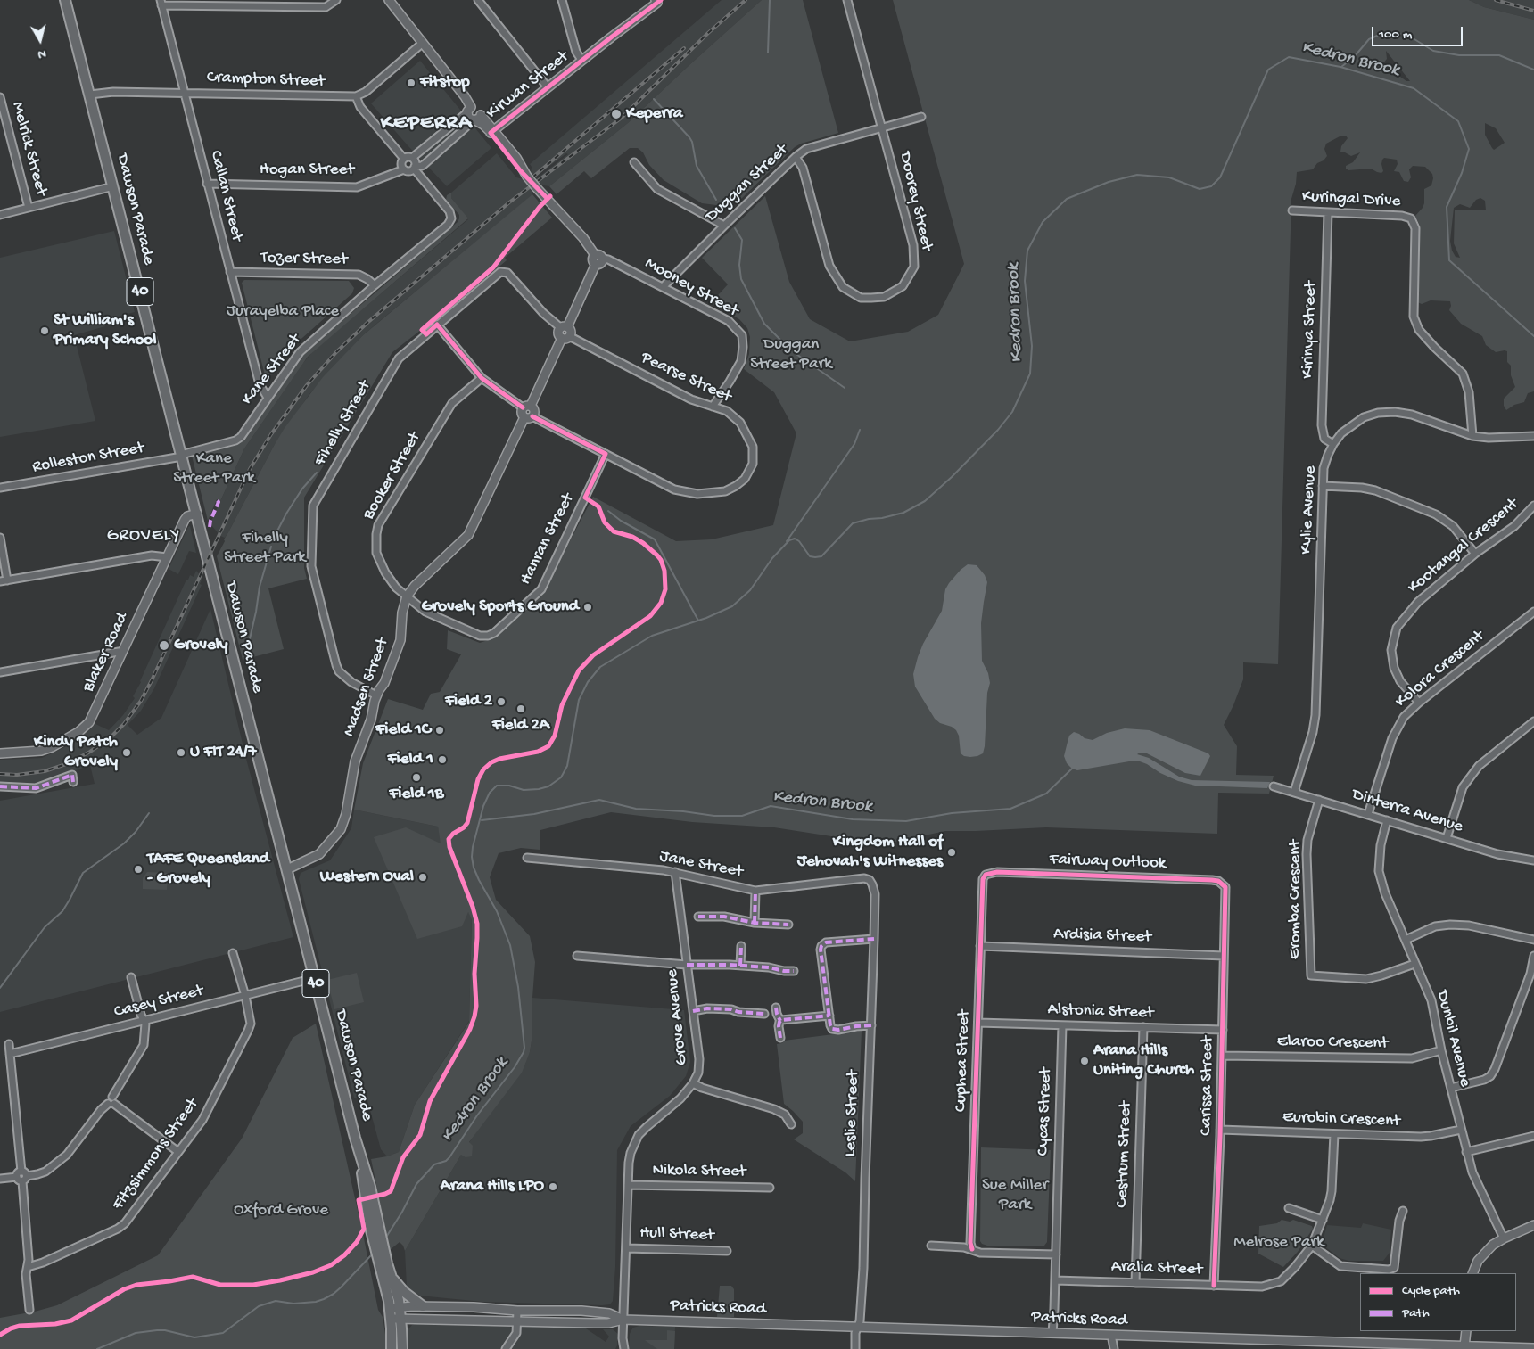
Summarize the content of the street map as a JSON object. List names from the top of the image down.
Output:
{
  "streets": {
    "main road": ["Dawson Parade", "40"],
    "street": [
      "Crampton Street",
      "Kirwan Street",
      "Melrick Street",
      "Hogan Street",
      "Duggan Street",
      "Callan Street",
      "Kuringal Drive",
      "Doorey Street",
      "Tozer Street",
      "Mooney Street",
      "Kirinya Street",
      "Kane Street",
      "Pearse Street",
      "Fihelly Street",
      "Rolleston Street",
      "Booker Street",
      "Kylie Avenue",
      "Hanran Street",
      "Kootangal Crescent",
      "Blaker Road",
      "Kolora Crescent",
      "Madsen Street",
      "Dinterra Avenue",
      "Fairway Outlook",
      "Jane Street",
      "Eromba Crescent",
      "Ardisia Street",
      "Casey Street",
      "Alstonia Street",
      "Grove Avenue",
      "Dunbil Avenue",
      "Elaroo Crescent",
      "Cuphea Street",
      "Carissa Street",
      "Cycas Street",
      "Leslie Street",
      "Eurobin Crescent",
      "Fitzsimmons Street",
      "Cestrum Street",
      "Nikola Street",
      "Hull Street",
      "Aralia Street",
      "Patricks Road"
    ]
  },
  "crossings": [
    ["Crampton Street", "Callan Street"],
    ["Crampton Street", "Dawson Parade"],
    ["Hogan Street", "Callan Street"],
    ["Hogan Street", "Kane Street"],
    ["Duggan Street", "Doorey Street"],
    ["Duggan Street", "Mooney Street"],
    ["Callan Street", "Tozer Street"],
    ["Callan Street", "Kane Street"],
    ["Kuringal Drive", "Kirinya Street"],
    ["Kuringal Drive", "Kylie Avenue"],
    ["Dawson Parade", "Kane Street"],
    ["Dawson Parade", "Rolleston Street"],
    ["Dawson Parade", "Blaker Road"],
    ["Dawson Parade", "Madsen Street"],
    ["Dawson Parade", "Casey Street"],
    ["Dawson Parade", "Patricks Road"],
    ["Tozer Street", "Kane Street"],
    ["Mooney Street", "Pearse Street"],
    ["Kirinya Street", "Kylie Avenue"],
    ["Kane Street", "Rolleston Street"],
    ["Pearse Street", "Hanran Street"],
    ["Pearse Street", "Madsen Street"],
    ["Fihelly Street", "Madsen Street"],
    ["Booker Street", "Hanran Street"],
    ["Booker Street", "Madsen Street"],
    ["Kylie Avenue", "Dinterra Avenue"],
    ["Hanran Street", "Madsen Street"],
    ["Kootangal Crescent", "Kolora Crescent"],
    ["Kolora Crescent", "Dinterra Avenue"],
    ["Dinterra Avenue", "Eromba Crescent"],
    ["Dinterra Avenue", "Dunbil Avenue"],
    ["Fairway Outlook", "Cuphea Street"],
    ["Fairway Outlook", "Carissa Street"],
    ["Jane Street", "Grove Avenue"],
    ["Jane Street", "Leslie Street"],
    ["Eromba Crescent", "Dunbil Avenue"],
    ["Ardisia Street", "Cuphea Street"],
    ["Ardisia Street", "Carissa Street"],
    ["Casey Street", "Fitzsimmons Street"],
    ["Alstonia Street", "Cuphea Street"],
    ["Alstonia Street", "Carissa Street"],
    ["Alstonia Street", "Cycas Street"],
    ["Alstonia Street", "Cestrum Street"],
    ["Grove Avenue", "Nikola Street"],
    ["Grove Avenue", "Hull Street"],
    ["Grove Avenue", "Patricks Road"],
    ["Dunbil Avenue", "Elaroo Crescent"],
    ["Dunbil Avenue", "Eurobin Crescent"],
    ["Elaroo Crescent", "Carissa Street"],
    ["Carissa Street", "Eurobin Crescent"],
    ["Carissa Street", "Aralia Street"],
    ["Cycas Street", "Aralia Street"],
    ["Cycas Street", "Patricks Road"],
    ["Leslie Street", "Patricks Road"],
    ["Eurobin Crescent", "Aralia Street"],
    ["Cestrum Street", "Aralia Street"]
  ],
  "districts": ["KEPERRA", "GROVELY"],
  "water": ["Kedron Brook"],
  "parks": [
    "Jurayelba Place",
    "Duggan Street Park",
    "Kane Street Park",
    "Fihelly Street Park",
    "Sue Miller Park",
    "Oxford Grove",
    "Melrose Park"
  ],
  "places": [
    "Fitstop",
    "Keperra",
    "St William's Primary School",
    "Grovely Sports Ground",
    "Grovely",
    "Field 2",
    "Field 2A",
    "Field 1C",
    "Kindy Patch Grovely",
    "U FIT 24/7",
    "Field 1",
    "Field 1B",
    "Kingdom Hall of Jehovah's Witnesses",
    "TAFE Queensland - Grovely",
    "Western Oval",
    "Arana Hills Uniting Church",
    "Arana Hills LPO"
  ],
  "legend": ["Cycle path", "Path"],
  "scale_bar": "100 m",
  "north": "bottom"
}
